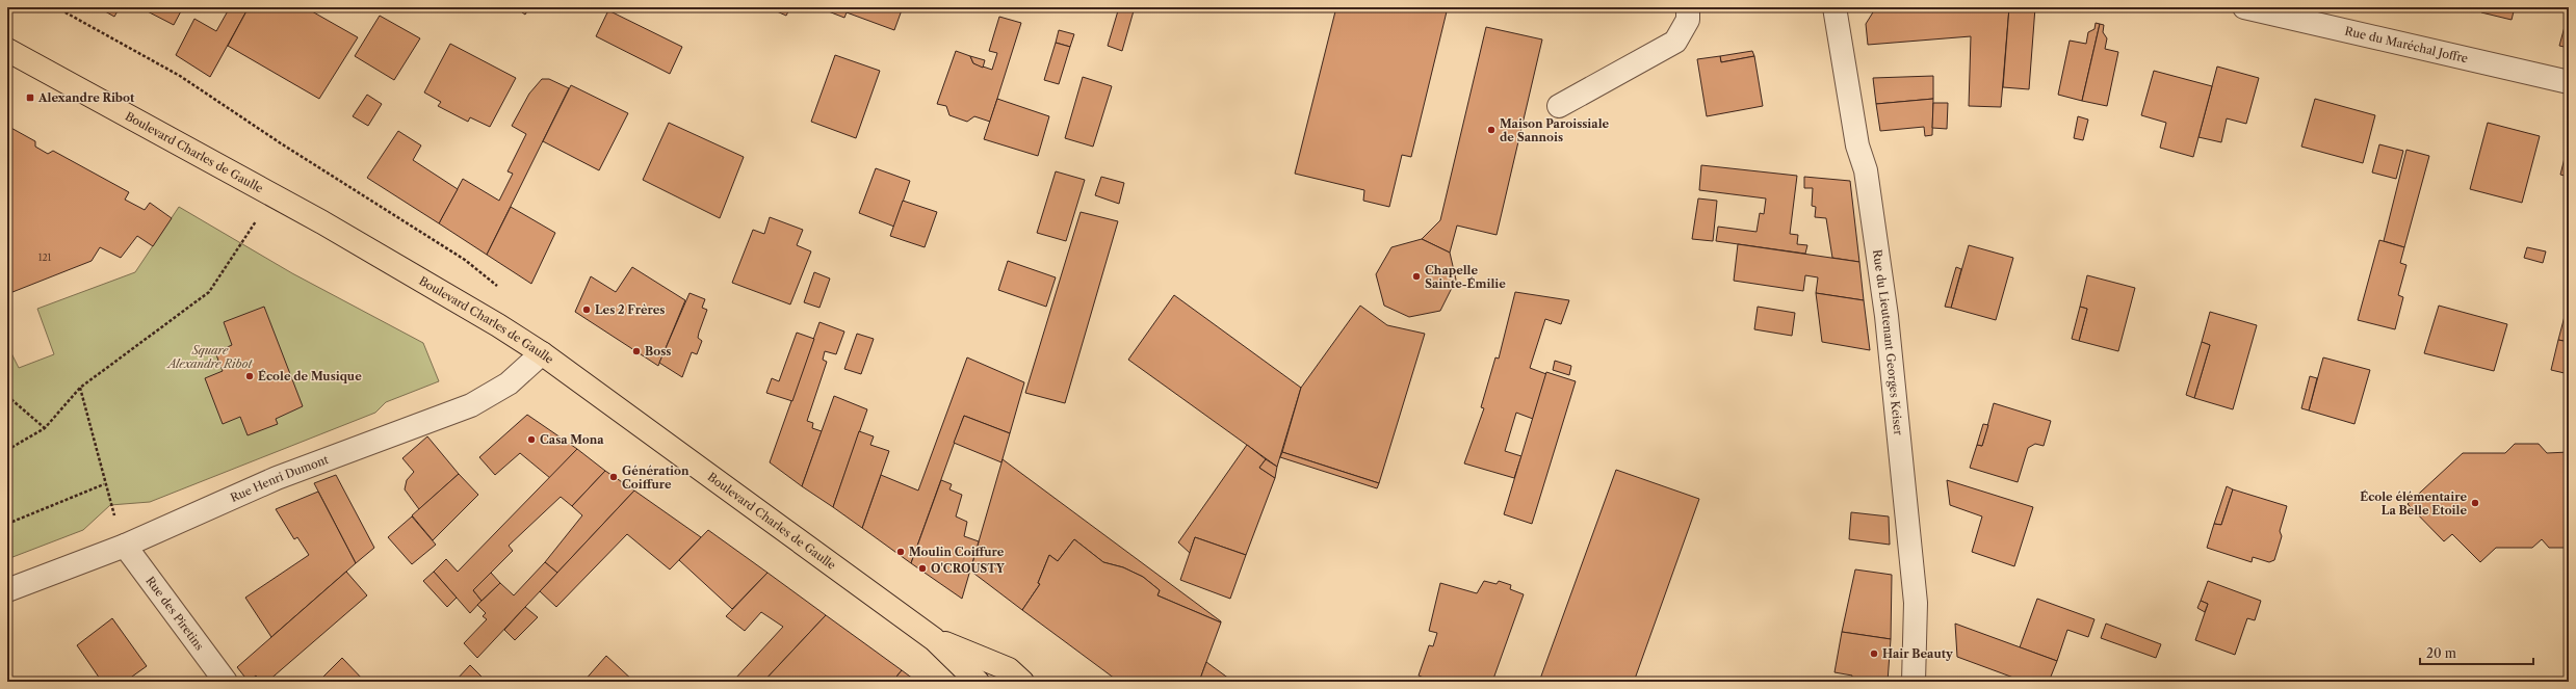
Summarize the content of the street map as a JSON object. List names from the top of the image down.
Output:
{
  "streets": {
    "main road": ["Boulevard Charles de Gaulle"],
    "street": [
      "Rue du Maréchal Joffre",
      "Rue du Lieutenant Georges Keiser",
      "Rue Henri Dumont",
      "Rue des Piretins"
    ]
  },
  "crossings": [
    ["Boulevard Charles de Gaulle", "Rue Henri Dumont"],
    ["Rue Henri Dumont", "Rue des Piretins"]
  ],
  "parks": ["Square Alexandre Ribot"],
  "places": {
    "transit": ["Alexandre Ribot"],
    "other": [
      "Maison Paroissiale de Sannois",
      "Chapelle Sainte-Émilie",
      "Les 2 Frères",
      "Boss",
      "École de Musique",
      "Casa Mona",
      "Génération Coiffure",
      "École élémentaire La Belle Etoile",
      "Moulin Coiffure",
      "O'CROUSTY",
      "Hair Beauty"
    ]
  },
  "house_numbers": ["121"],
  "scale_bar": "20 m"
}
